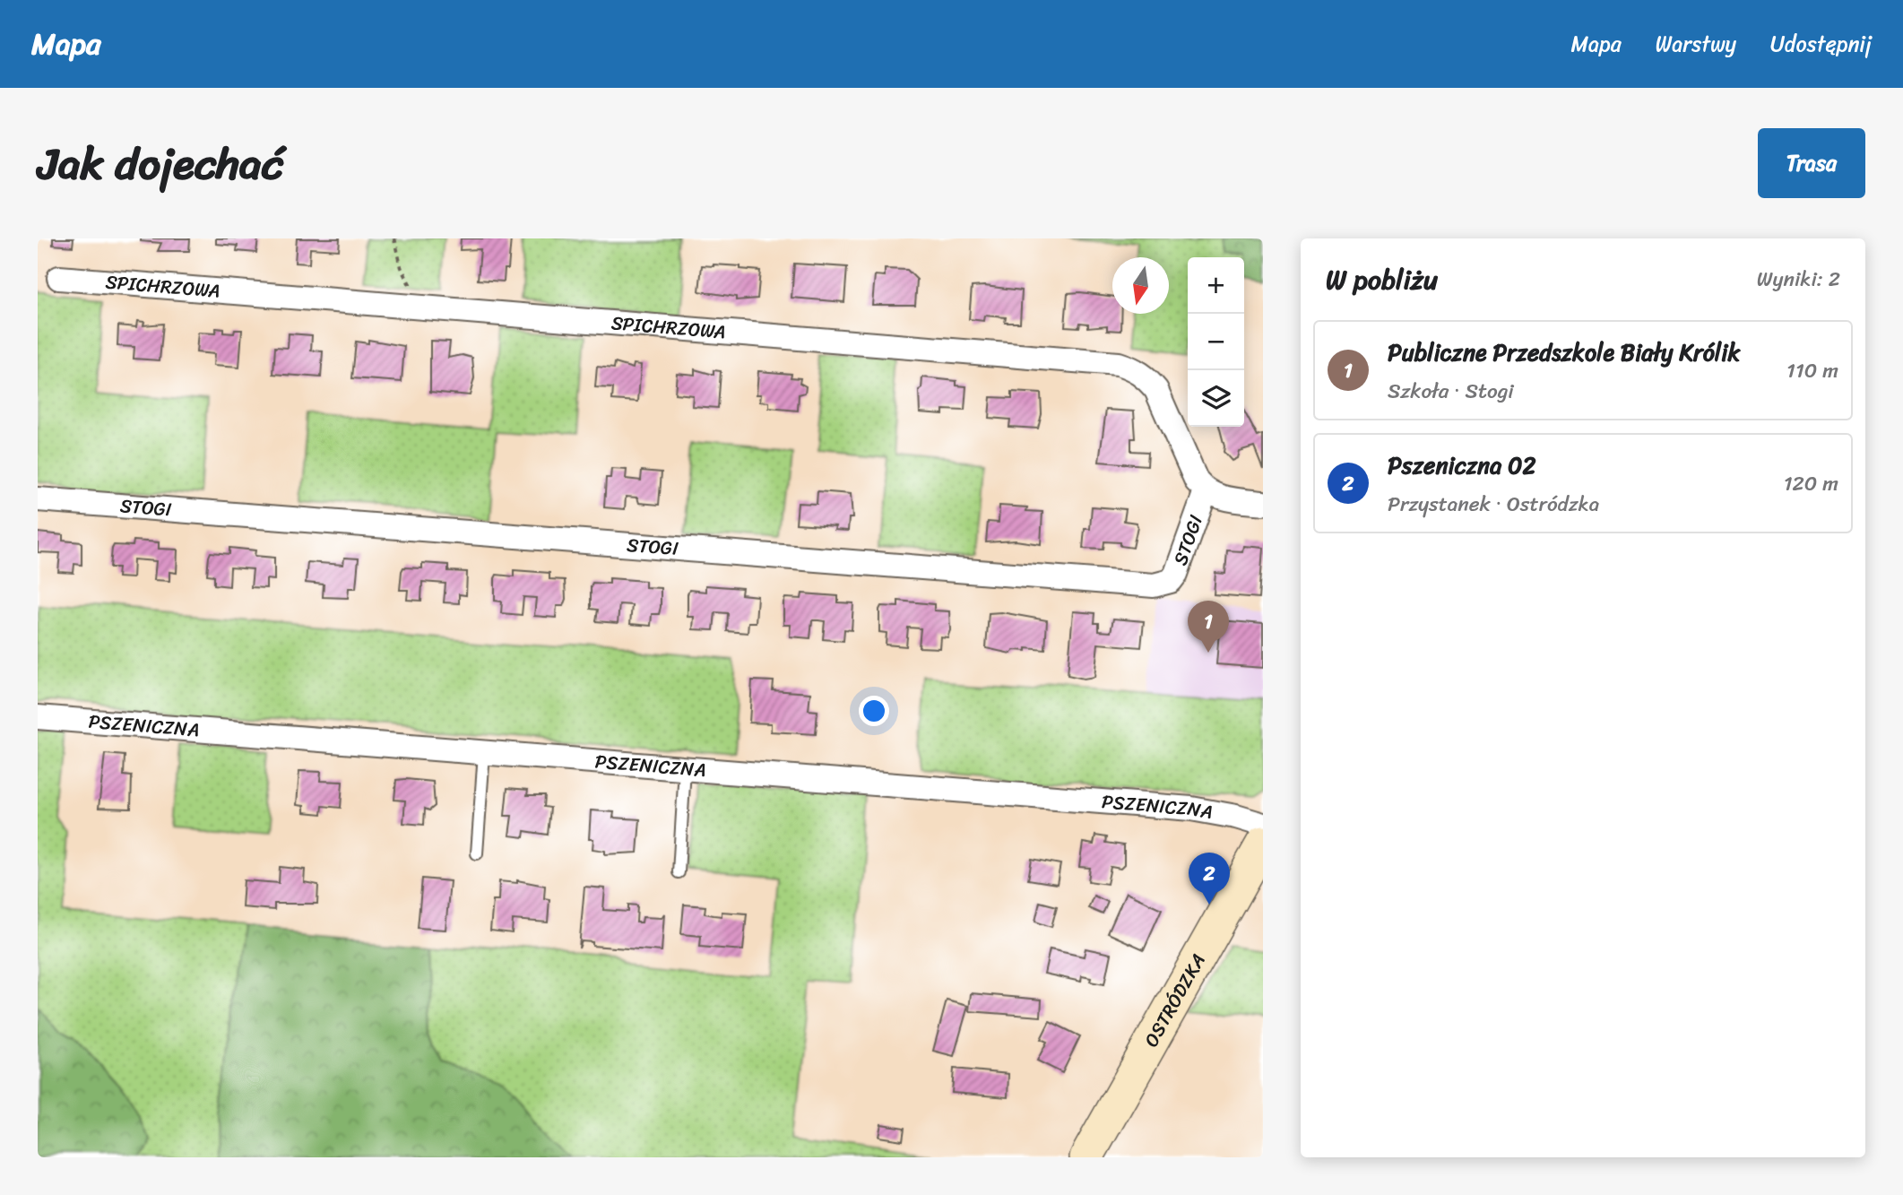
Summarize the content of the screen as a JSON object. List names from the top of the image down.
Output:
{
  "streets": {
    "street": [
      "SPICHRZOWA",
      "STOGI",
      "PSZENICZNA",
      "OSTRÓDZKA"
    ]
  },
  "crossings": [
    ["SPICHRZOWA", "STOGI"],
    ["PSZENICZNA", "OSTRÓDZKA"]
  ],
  "north": "bottom",
  "page": {
    "header": "Mapa",
    "nav": ["Mapa", "Warstwy", "Udostępnij"],
    "title": "Jak dojechać",
    "buttons": "Trasa",
    "heading": ["W pobliżu", "Wyniki: 2"],
    "map_buttons": ["+", "−"],
    "list": [
      {
        "mark": "1",
        "name": "Publiczne Przedszkole Biały Królik",
        "note": "Szkoła · Stogi",
        "value": "110 m"
      },
      {
        "mark": "2",
        "name": "Pszeniczna 02",
        "note": "Przystanek · Ostródzka",
        "value": "120 m"
      }
    ],
    "pins": ["1", "2"]
  }
}
